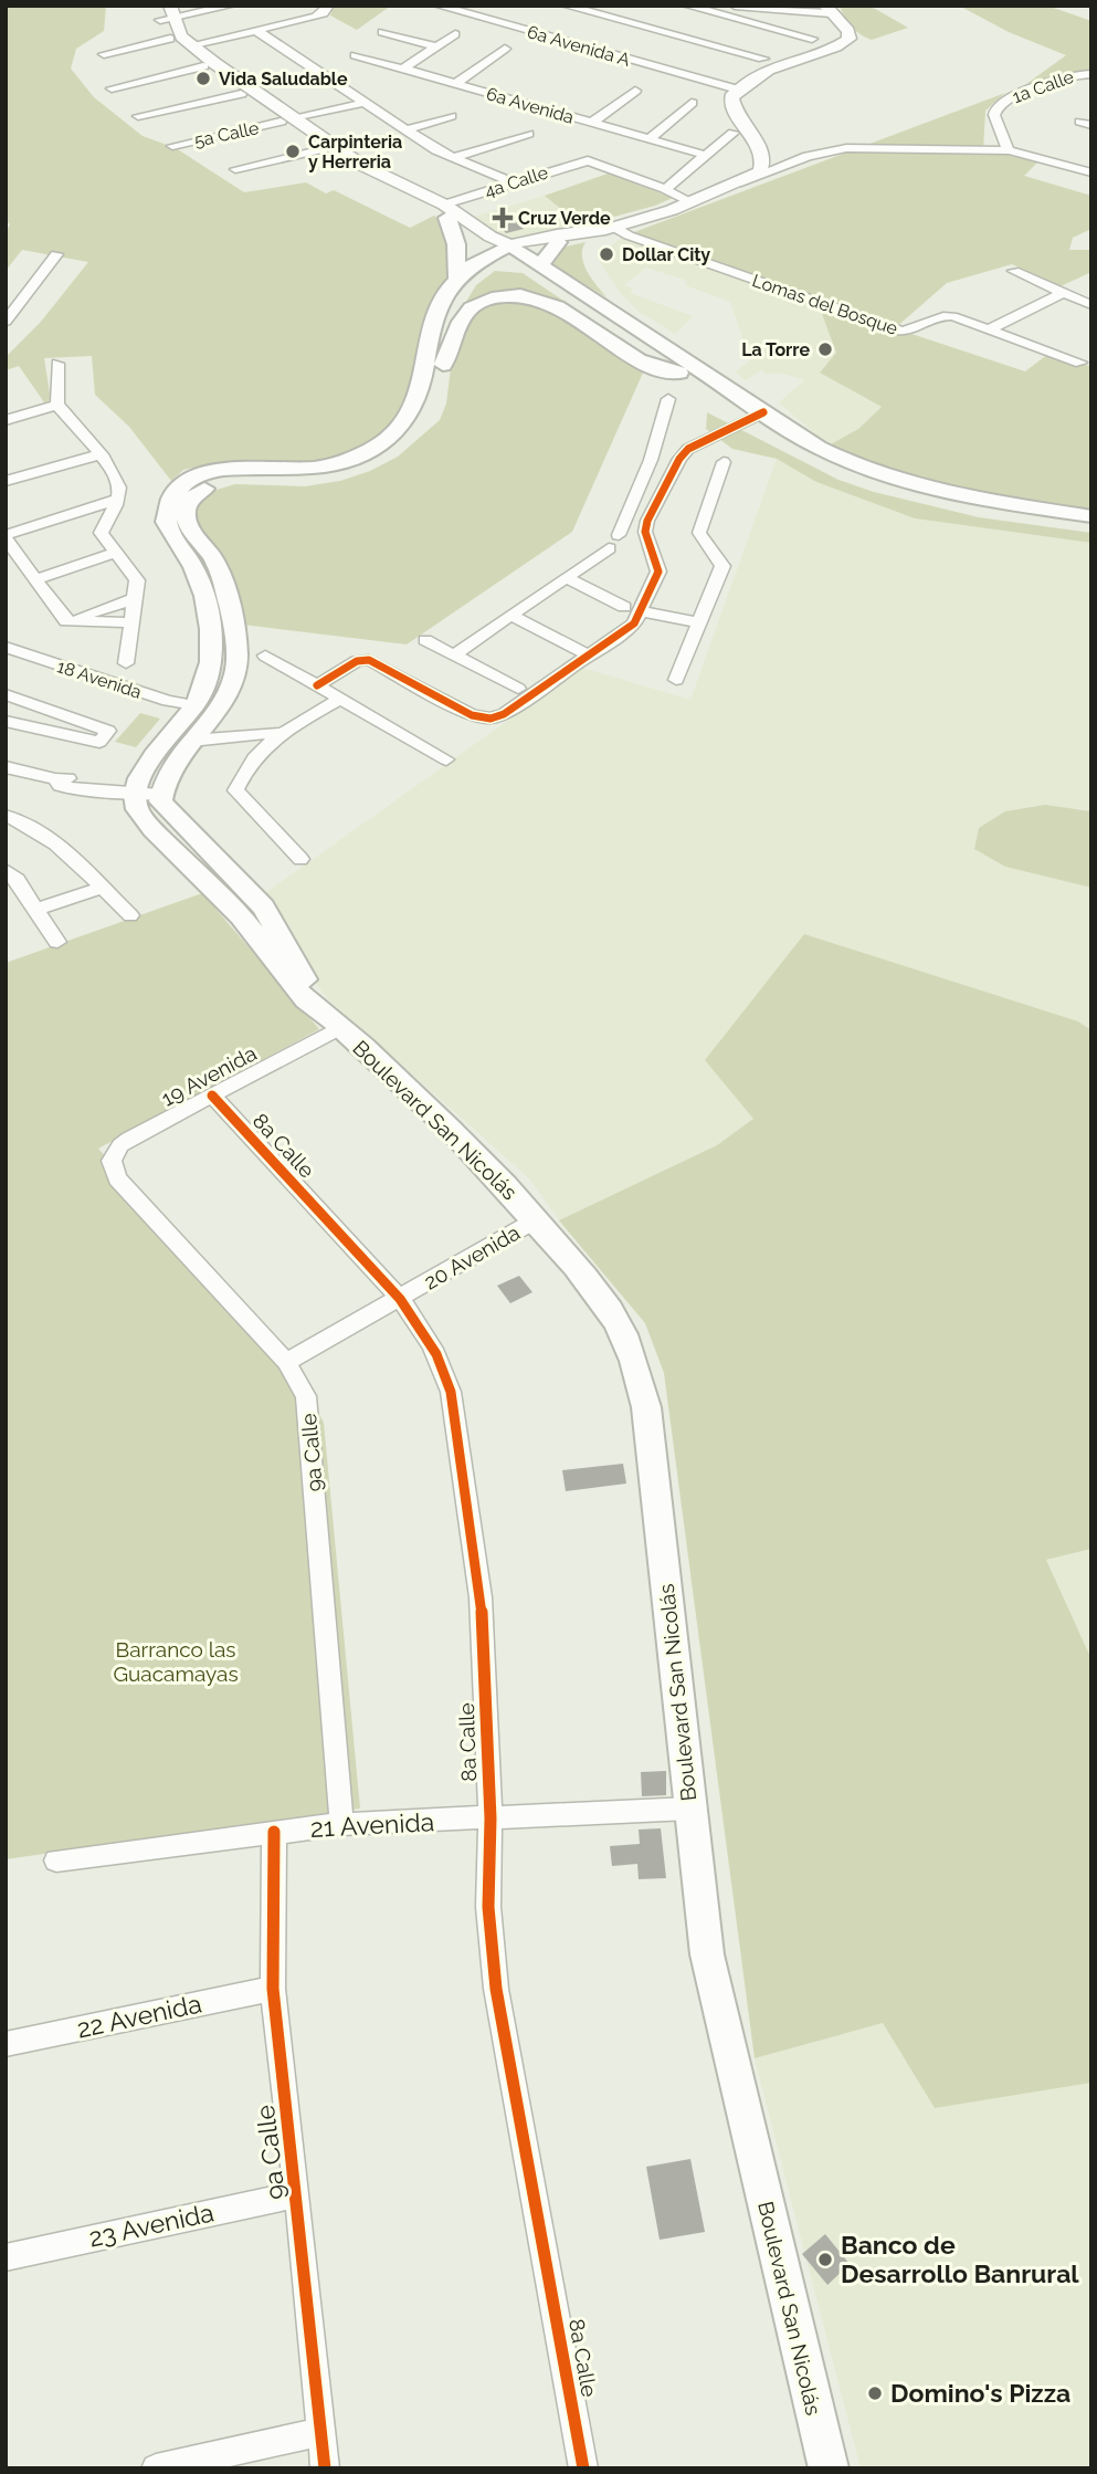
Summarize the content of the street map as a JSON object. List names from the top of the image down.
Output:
{
  "streets": {
    "main road": ["Boulevard San Nicolás"],
    "street": [
      "6a Avenida A",
      "1a Calle",
      "6a Avenida",
      "5a Calle",
      "4a Calle",
      "Lomas del Bosque",
      "18 Avenida",
      "19 Avenida",
      "8a Calle",
      "20 Avenida",
      "9a Calle",
      "21 Avenida",
      "22 Avenida",
      "23 Avenida"
    ]
  },
  "crossings": [
    ["19 Avenida", "Boulevard San Nicolás"],
    ["19 Avenida", "8a Calle"],
    ["19 Avenida", "9a Calle"],
    ["Boulevard San Nicolás", "20 Avenida"],
    ["Boulevard San Nicolás", "21 Avenida"],
    ["8a Calle", "20 Avenida"],
    ["8a Calle", "21 Avenida"],
    ["20 Avenida", "9a Calle"],
    ["9a Calle", "21 Avenida"],
    ["9a Calle", "22 Avenida"],
    ["9a Calle", "23 Avenida"]
  ],
  "parks": ["Barranco las Guacamayas"],
  "places": {
    "other": [
      "Vida Saludable",
      "Carpinteria y Herreria",
      "Dollar City",
      "La Torre",
      "Banco de Desarrollo Banrural",
      "Domino's Pizza"
    ],
    "health": ["Cruz Verde"]
  }
}
